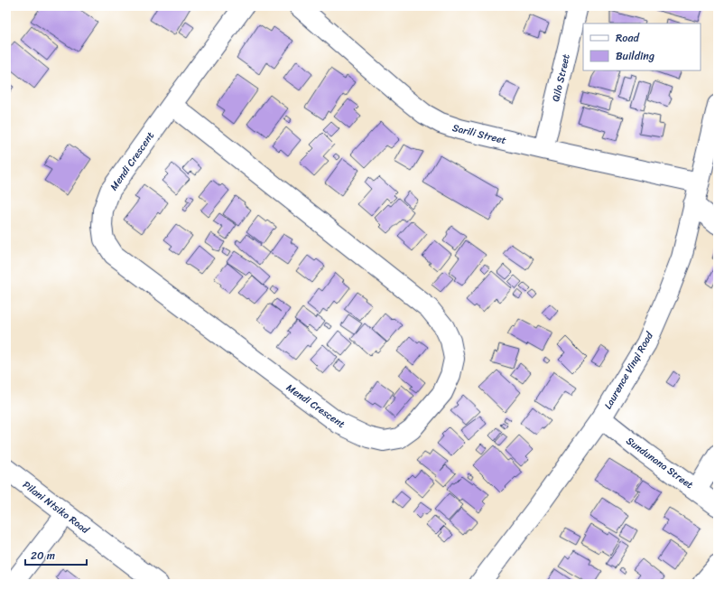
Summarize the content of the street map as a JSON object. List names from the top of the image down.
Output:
{
  "streets": {
    "street": [
      "Qilo Street",
      "Sarili Street",
      "Mendi Crescent",
      "Laurence Vinqi Road",
      "Sundunana Street",
      "Pilani Ntsiko Road"
    ]
  },
  "crossings": [
    ["Qilo Street", "Sarili Street"],
    ["Sarili Street", "Laurence Vinqi Road"],
    ["Laurence Vinqi Road", "Sundunana Street"]
  ],
  "legend": ["Road", "Building"],
  "scale_bar": "20 m"
}
